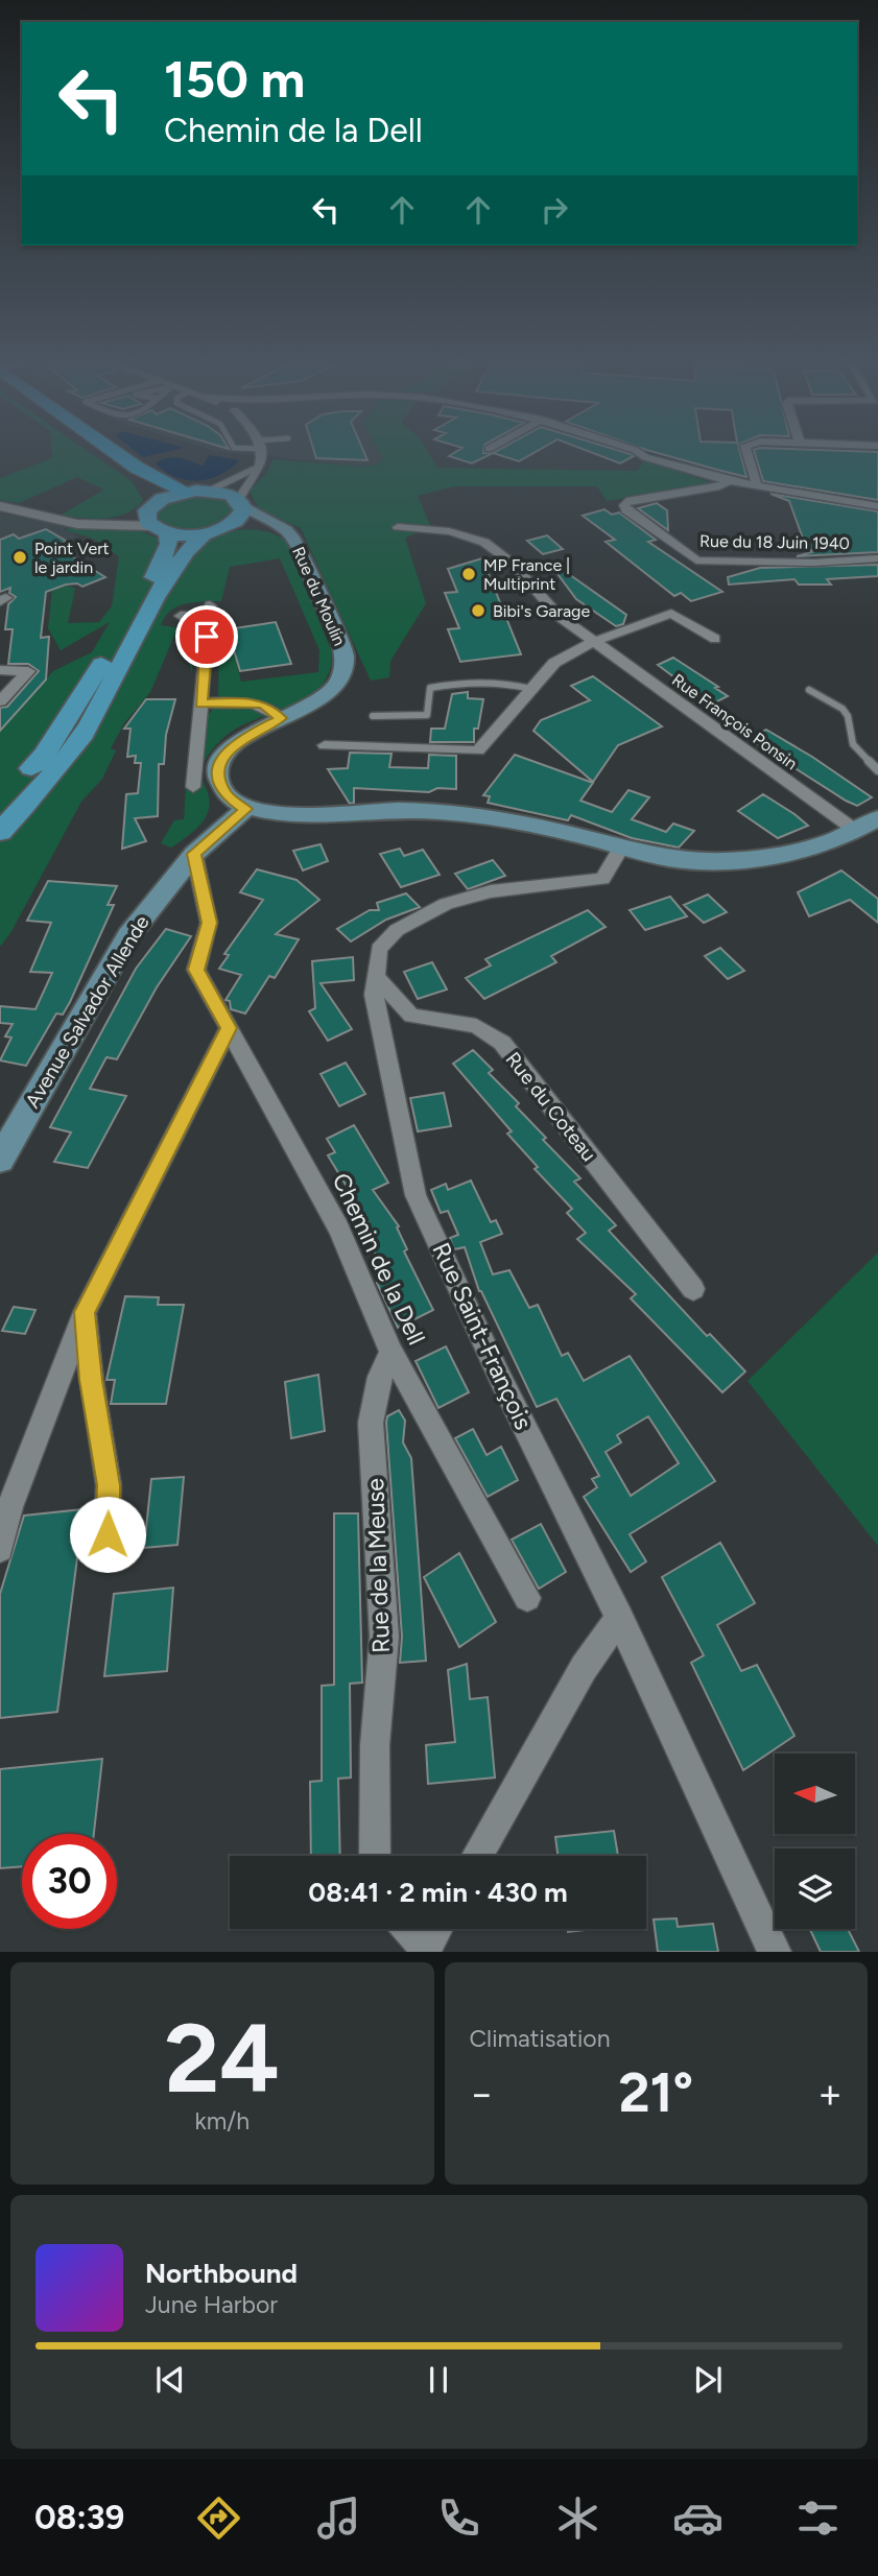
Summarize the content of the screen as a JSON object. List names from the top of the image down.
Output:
{
  "streets": {
    "main road": ["Rue du Moulin", "Avenue Salvador Allende"],
    "street": [
      "Rue du 18 Juin 1940",
      "Rue François Ponsin",
      "Rue du Coteau",
      "Chemin de la Dell",
      "Rue Saint-François",
      "Rue de la Meuse"
    ]
  },
  "crossings": [
    ["Rue du Moulin", "Avenue Salvador Allende"],
    ["Avenue Salvador Allende", "Chemin de la Dell"],
    ["Rue du Coteau", "Rue Saint-François"],
    ["Chemin de la Dell", "Rue de la Meuse"]
  ],
  "places": ["Point Vert le jardin", "MP France | Multiprint", "Bibi's Garage"],
  "north": "left",
  "page": {
    "turn": ["150 m", "Chemin de la Dell"],
    "limit": "30",
    "trip": "08:41 · 2 min · 430 m",
    "tile": [
      ["24", "km/h"],
      "Climatisation"
    ],
    "heat": ["−", "21°", "+"],
    "song": ["Northbound", "June Harbor"],
    "tabs": "08:39"
  }
}
